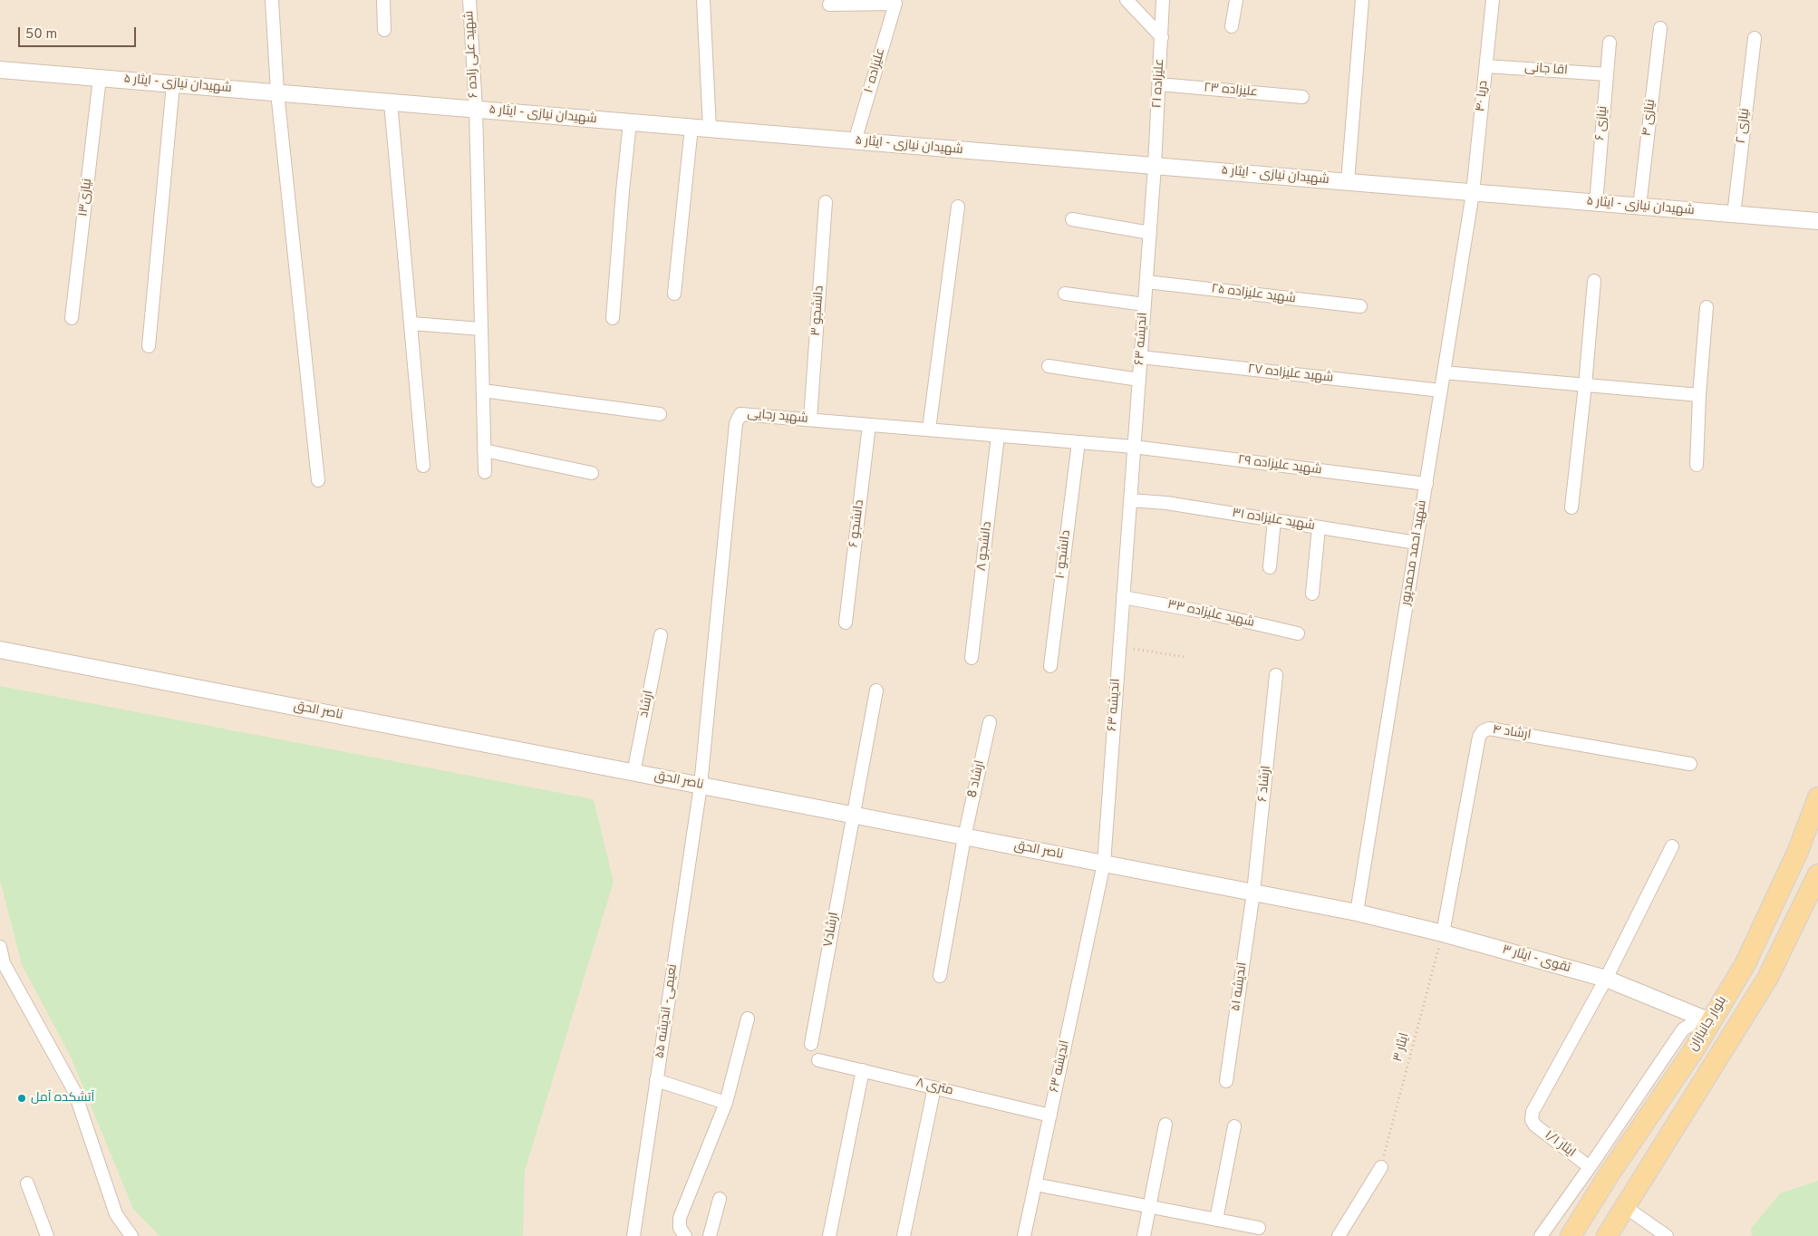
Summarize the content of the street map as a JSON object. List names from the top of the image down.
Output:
{
  "streets": {
    "main road": ["بلوار جانبازان"],
    "street": [
      "شهید علی زاده ۶",
      "اقا جانی",
      "علیزاده ۱۰",
      "علیزاده ۲۱",
      "شهیدان نیازی - ایثار ۵",
      "علیزاده ۲۳",
      "دریا ۴۰",
      "نیازی ۴",
      "نیازی ۶",
      "نیازی ۲",
      "نیازی۱۳",
      "شهید علیزاده ۲۵",
      "دانشجو ۳",
      "اندیشه ۶۳",
      "شهید علیزاده ۲۷",
      "شهید رجایی",
      "شهید علیزاده ۲۹",
      "شهید علیزاده ۳۱",
      "دانشجو ۶",
      "دانشجو ۸",
      "شهید احمد محمدپور",
      "دانشجو ۱۰",
      "شهید علیزاده ۳۳",
      "ارشاد",
      "ناصر الحق",
      "ارشاد ۴",
      "ارشاد 8",
      "ارشاد ۶",
      "ارشاد۷",
      "تقوی - ایثار ۳",
      "اندیشه ۵۱",
      "نعیمی- اندیشه ۵۵",
      "۸ متری",
      "ایثار ۱/۱"
    ],
    "path": ["ایثار ۳"]
  },
  "crossings": [
    ["شهید علی زاده ۶", "شهیدان نیازی - ایثار ۵"],
    ["اقا جانی", "دریا ۴۰"],
    ["اقا جانی", "نیازی ۶"],
    ["علیزاده ۱۰", "شهیدان نیازی - ایثار ۵"],
    ["علیزاده ۲۱", "شهیدان نیازی - ایثار ۵"],
    ["علیزاده ۲۱", "علیزاده ۲۳"],
    ["علیزاده ۲۱", "اندیشه ۶۳"],
    ["شهیدان نیازی - ایثار ۵", "دریا ۴۰"],
    ["شهیدان نیازی - ایثار ۵", "نیازی ۴"],
    ["شهیدان نیازی - ایثار ۵", "نیازی ۶"],
    ["شهیدان نیازی - ایثار ۵", "نیازی ۲"],
    ["شهیدان نیازی - ایثار ۵", "نیازی۱۳"],
    ["شهیدان نیازی - ایثار ۵", "اندیشه ۶۳"],
    ["شهیدان نیازی - ایثار ۵", "شهید احمد محمدپور"],
    ["دریا ۴۰", "شهید احمد محمدپور"],
    ["شهید علیزاده ۲۵", "اندیشه ۶۳"],
    ["دانشجو ۳", "شهید رجایی"],
    ["اندیشه ۶۳", "شهید علیزاده ۲۷"],
    ["اندیشه ۶۳", "شهید رجایی"],
    ["اندیشه ۶۳", "شهید علیزاده ۲۹"],
    ["اندیشه ۶۳", "شهید علیزاده ۳۱"],
    ["اندیشه ۶۳", "شهید علیزاده ۳۳"],
    ["اندیشه ۶۳", "ناصر الحق"],
    ["اندیشه ۶۳", "۸ متری"],
    ["شهید علیزاده ۲۷", "شهید احمد محمدپور"],
    ["شهید رجایی", "شهید علیزاده ۲۹"],
    ["شهید رجایی", "دانشجو ۶"],
    ["شهید رجایی", "دانشجو ۸"],
    ["شهید رجایی", "دانشجو ۱۰"],
    ["شهید رجایی", "ناصر الحق"],
    ["شهید رجایی", "نعیمی- اندیشه ۵۵"],
    ["شهید علیزاده ۲۹", "شهید احمد محمدپور"],
    ["شهید علیزاده ۳۱", "شهید احمد محمدپور"],
    ["شهید احمد محمدپور", "ناصر الحق"],
    ["شهید احمد محمدپور", "تقوی - ایثار ۳"],
    ["ارشاد", "ناصر الحق"],
    ["ناصر الحق", "ارشاد 8"],
    ["ناصر الحق", "ارشاد ۶"],
    ["ناصر الحق", "ارشاد۷"],
    ["ناصر الحق", "تقوی - ایثار ۳"],
    ["ناصر الحق", "اندیشه ۵۱"],
    ["ناصر الحق", "نعیمی- اندیشه ۵۵"],
    ["ارشاد ۴", "تقوی - ایثار ۳"],
    ["ارشاد ۴", "ایثار ۳"],
    ["ارشاد ۶", "اندیشه ۵۱"],
    ["تقوی - ایثار ۳", "بلوار جانبازان"],
    ["تقوی - ایثار ۳", "ایثار ۳"],
    ["تقوی - ایثار ۳", "ایثار ۱/۱"]
  ],
  "places": ["آتشکده آمل"],
  "scale_bar": "50 m"
}
